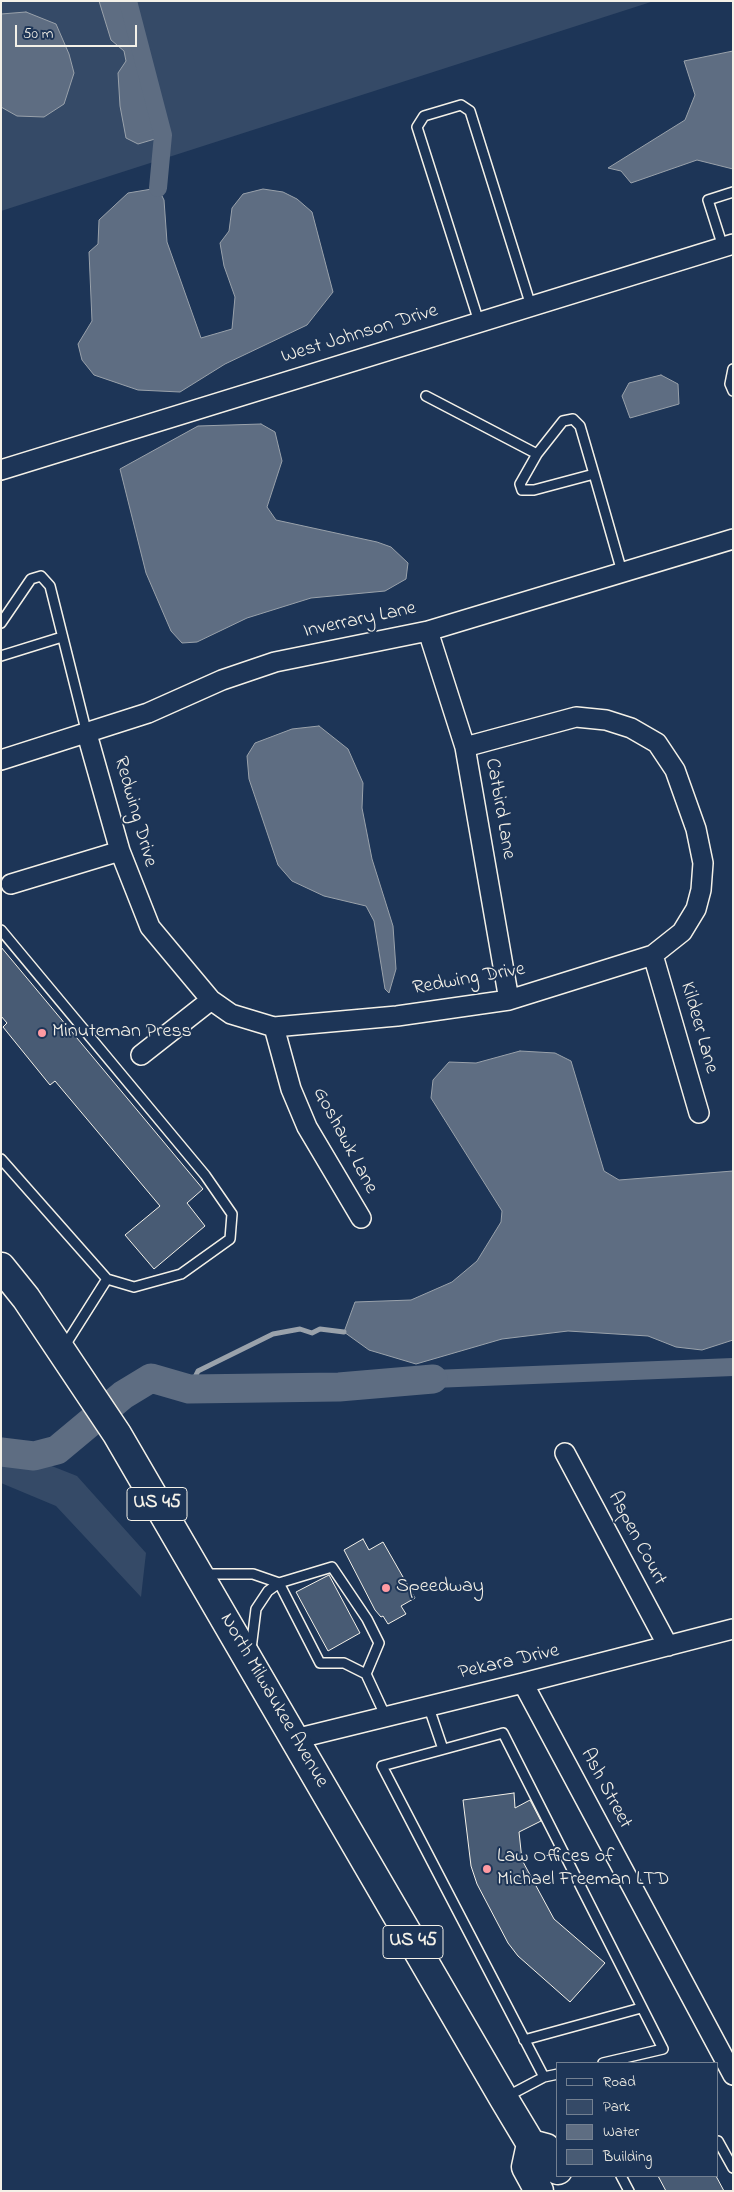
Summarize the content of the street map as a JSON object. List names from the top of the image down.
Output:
{
  "streets": {
    "main road": ["US 45", "North Milwaukee Avenue"],
    "street": [
      "West Johnson Drive",
      "Inverrary Lane",
      "Catbird Lane",
      "Redwing Drive",
      "Kildeer Lane",
      "Goshawk Lane",
      "Aspen Court",
      "Pekara Drive",
      "Ash Street"
    ]
  },
  "crossings": [
    ["Inverrary Lane", "Catbird Lane"],
    ["Inverrary Lane", "Redwing Drive"],
    ["Catbird Lane", "Redwing Drive"],
    ["Redwing Drive", "Kildeer Lane"],
    ["Redwing Drive", "Goshawk Lane"],
    ["Aspen Court", "Pekara Drive"],
    ["Pekara Drive", "North Milwaukee Avenue"],
    ["Pekara Drive", "Ash Street"]
  ],
  "places": ["Minuteman Press", "Speedway", "Law Offices of Michael Freeman LTD"],
  "legend": [
    "Road",
    "Park",
    "Water",
    "Building"
  ],
  "scale_bar": "50 m"
}
